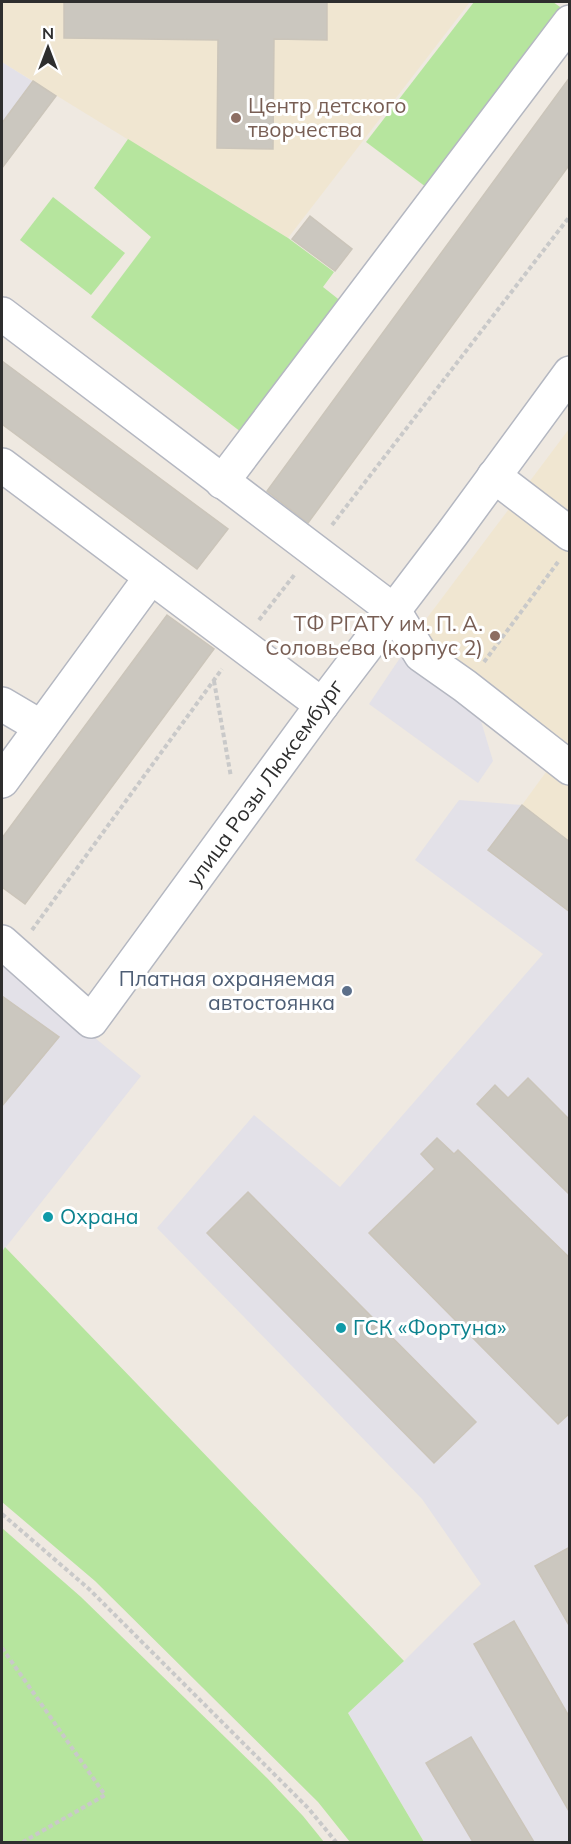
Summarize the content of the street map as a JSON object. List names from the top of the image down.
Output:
{
  "streets": {
    "street": ["улица Розы Люксембург"]
  },
  "places": [
    "Центр детского творчества",
    "ТФ РГАТУ им. П. А. Соловьева (корпус 2)",
    "Платная охраняемая автостоянка",
    "Охрана",
    "ГСК «Фортуна»"
  ],
  "north": "top"
}
